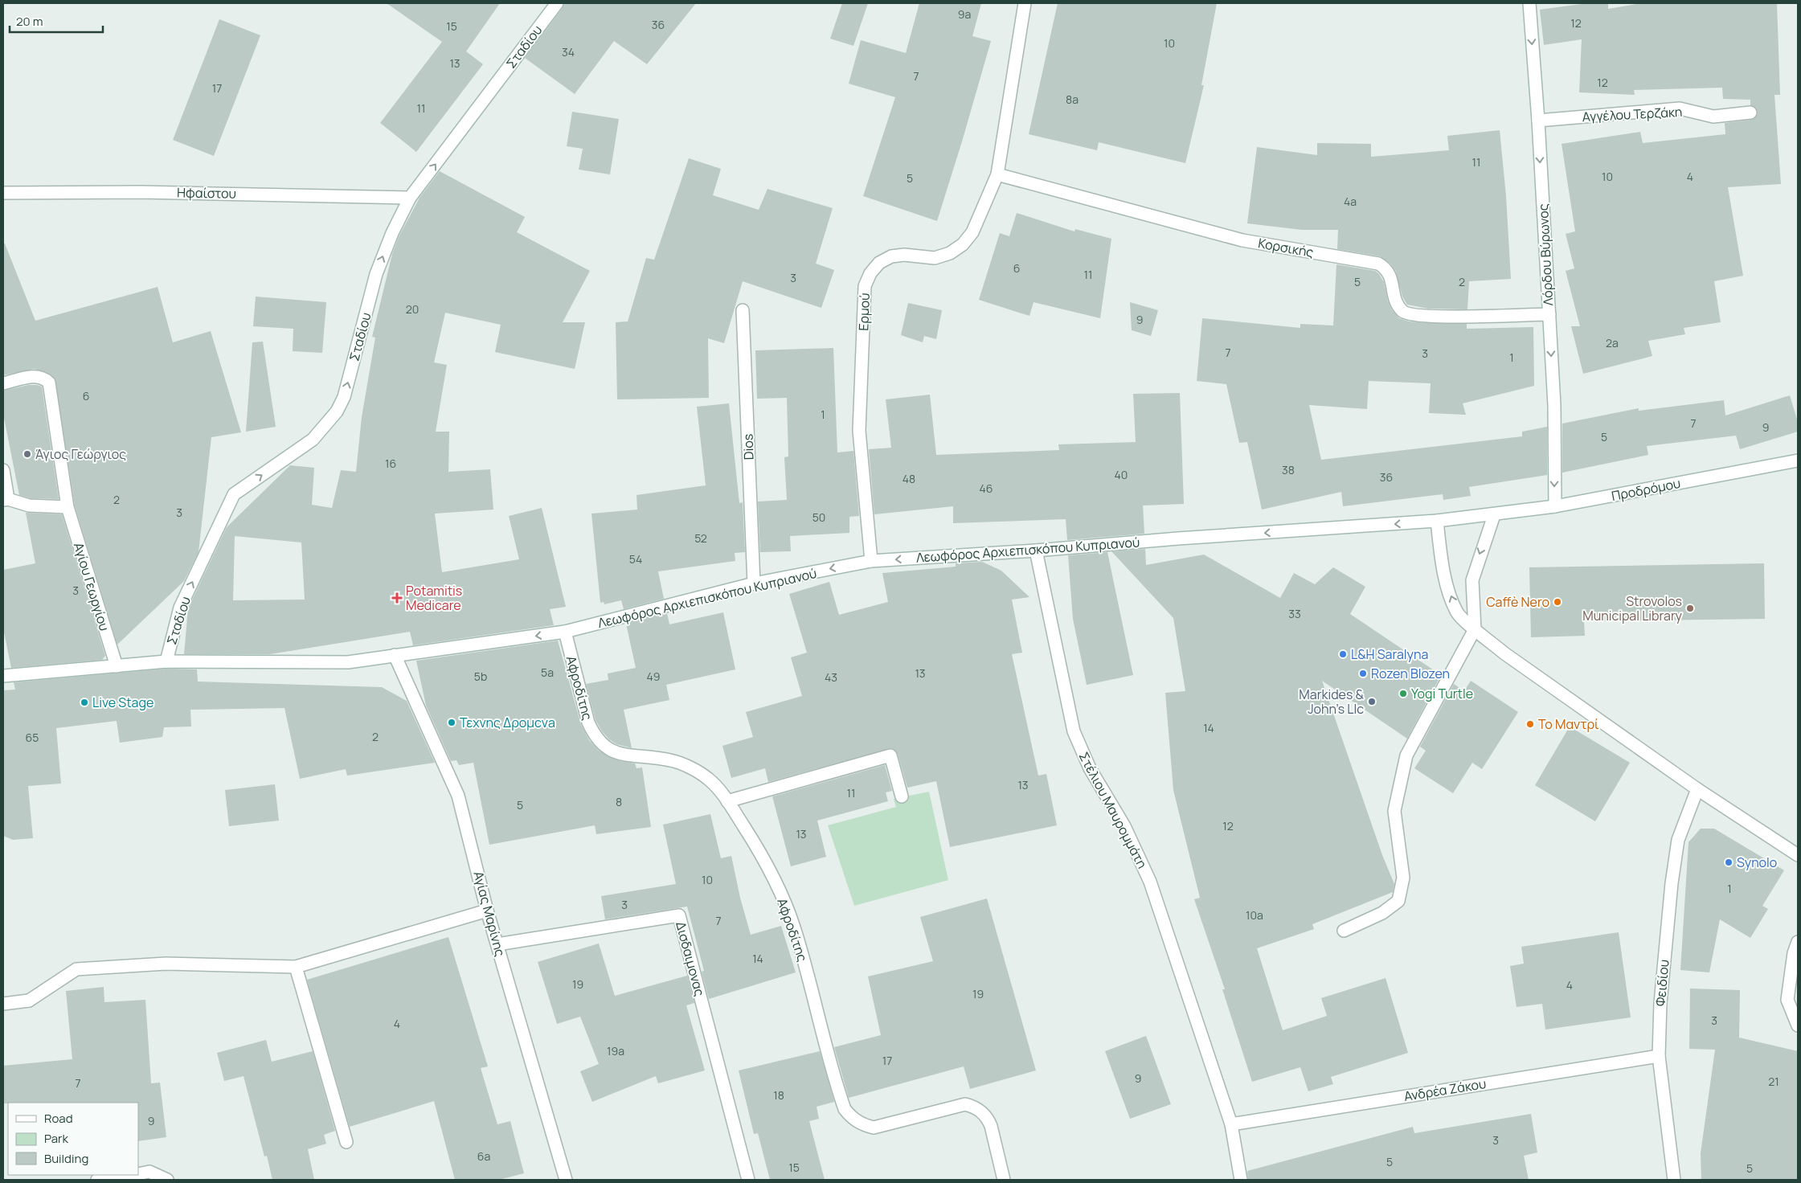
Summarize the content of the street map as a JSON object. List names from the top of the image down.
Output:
{
  "streets": {
    "street": [
      "Σταδίου",
      "Αγγέλου Τερζάκη",
      "Ηφαίστου",
      "Κορσικής",
      "Λόρδου Βύρωνος",
      "Ερμού",
      "Dios",
      "Προδρόμου",
      "Λεωφόρος Αρχιεπισκόπου Κυπριανού",
      "Αγίου Γεωργίου",
      "Αφροδίτης",
      "Στέλιου Μαυρομμάτη",
      "Αγίας Μαρίνης",
      "Δισδαιμονας",
      "Φειδίου",
      "Ανδρέα Ζάκου"
    ]
  },
  "crossings": [
    ["Σταδίου", "Ηφαίστου"],
    ["Σταδίου", "Λεωφόρος Αρχιεπισκόπου Κυπριανού"],
    ["Αγγέλου Τερζάκη", "Λόρδου Βύρωνος"],
    ["Κορσικής", "Λόρδου Βύρωνος"],
    ["Κορσικής", "Ερμού"],
    ["Λόρδου Βύρωνος", "Προδρόμου"],
    ["Ερμού", "Λεωφόρος Αρχιεπισκόπου Κυπριανού"],
    ["Dios", "Λεωφόρος Αρχιεπισκόπου Κυπριανού"],
    ["Προδρόμου", "Λεωφόρος Αρχιεπισκόπου Κυπριανού"],
    ["Λεωφόρος Αρχιεπισκόπου Κυπριανού", "Αγίου Γεωργίου"],
    ["Λεωφόρος Αρχιεπισκόπου Κυπριανού", "Αφροδίτης"],
    ["Λεωφόρος Αρχιεπισκόπου Κυπριανού", "Στέλιου Μαυρομμάτη"],
    ["Λεωφόρος Αρχιεπισκόπου Κυπριανού", "Αγίας Μαρίνης"],
    ["Στέλιου Μαυρομμάτη", "Ανδρέα Ζάκου"],
    ["Αγίας Μαρίνης", "Δισδαιμονας"],
    ["Φειδίου", "Ανδρέα Ζάκου"]
  ],
  "one_way": ["Σταδίου", "Λόρδου Βύρωνος", "Λεωφόρος Αρχιεπισκόπου Κυπριανού"],
  "places": {
    "other": [
      "Άγιος Γεώργιος",
      "Caffè Nero",
      "Strovolos Municipal Library",
      "L&H Saralyna",
      "Rozen Blozen",
      "Yogi Turtle",
      "Markides & John's Llc",
      "Live Stage",
      "Τεχνης Δρομcνa",
      "Το Μαντρί",
      "Synolo"
    ],
    "health": ["Potamitis Medicare"]
  },
  "house_numbers": [
    "9a",
    "12",
    "36",
    "15",
    "10",
    "34",
    "13",
    "7",
    "12",
    "17",
    "8a",
    "11",
    "11",
    "10",
    "4",
    "5",
    "4a",
    "6",
    "11",
    "3",
    "5",
    "2",
    "20",
    "9",
    "2a",
    "7",
    "3",
    "1",
    "6",
    "1",
    "7",
    "9",
    "5",
    "16",
    "38",
    "40",
    "36",
    "48",
    "46",
    "2",
    "3",
    "50",
    "52",
    "54",
    "3",
    "33",
    "5a",
    "13",
    "5b",
    "49",
    "43",
    "14",
    "2",
    "65",
    "13",
    "11",
    "8",
    "5",
    "12",
    "13",
    "10",
    "1",
    "3",
    "10a",
    "7",
    "14",
    "19",
    "4",
    "19",
    "3",
    "4",
    "19a",
    "17",
    "9",
    "21",
    "7",
    "18",
    "9",
    "3",
    "6a",
    "5",
    "15",
    "5"
  ],
  "legend": ["Road", "Park", "Building"],
  "scale_bar": "20 m"
}
